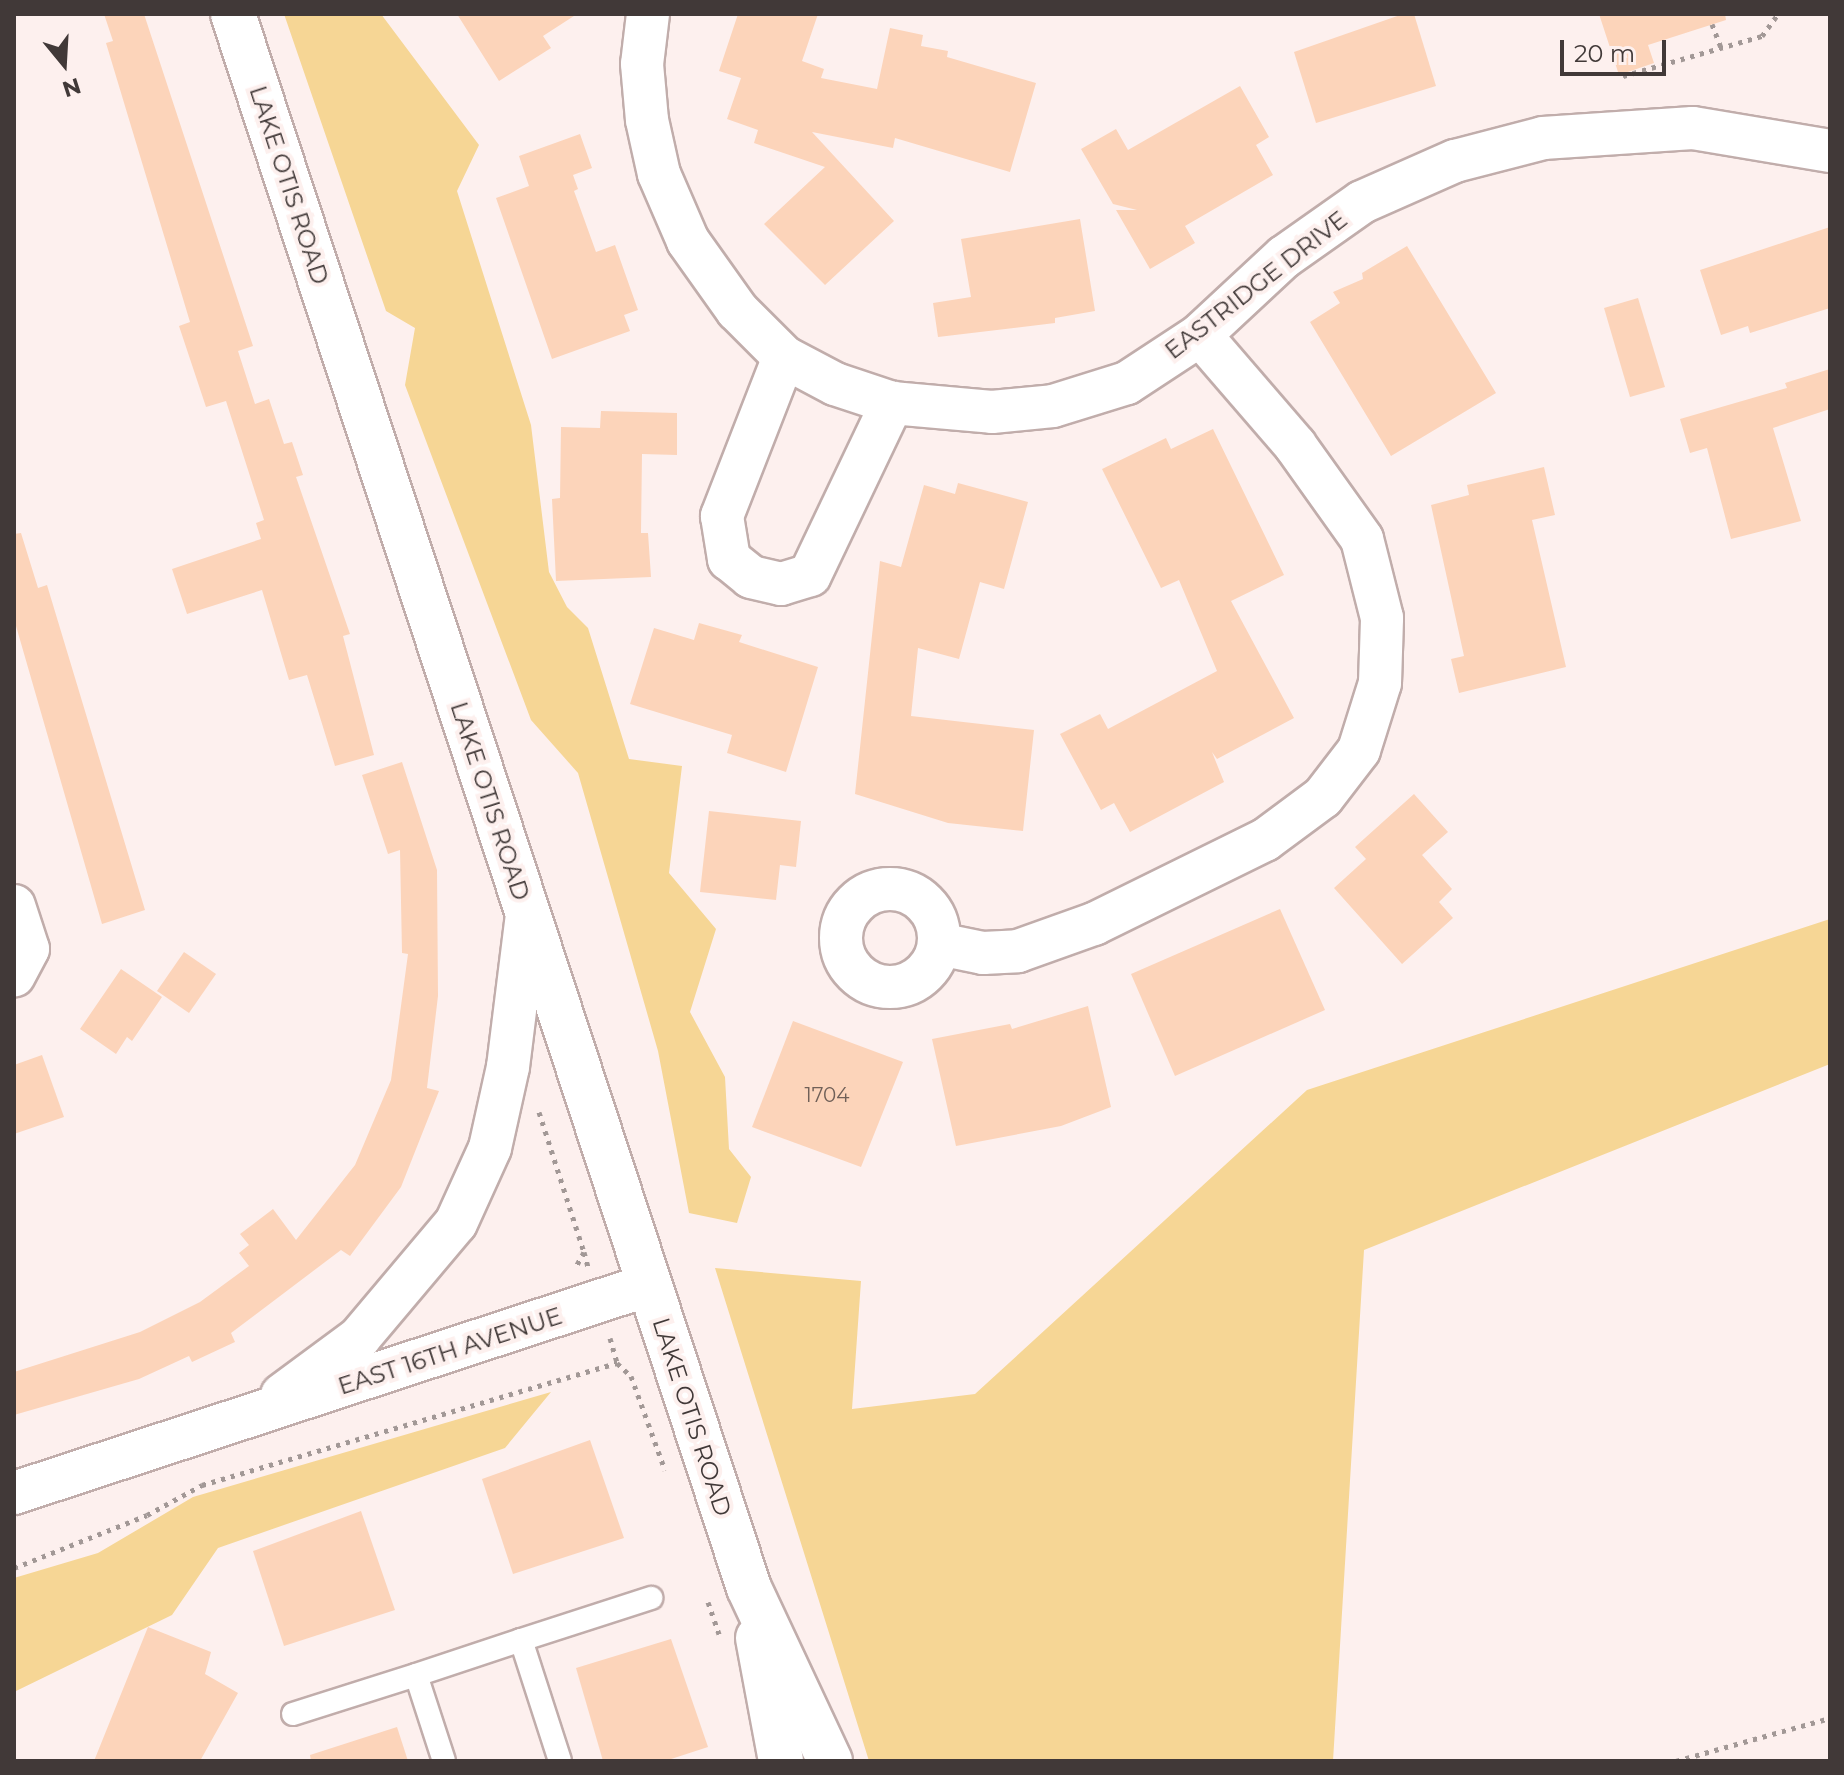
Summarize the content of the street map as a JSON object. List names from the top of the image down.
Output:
{
  "streets": {
    "main road": ["LAKE OTIS ROAD"],
    "street": ["EASTRIDGE DRIVE", "EAST 16TH AVENUE"]
  },
  "crossings": [
    ["LAKE OTIS ROAD", "EAST 16TH AVENUE"]
  ],
  "house_numbers": ["1704"],
  "scale_bar": "20 m",
  "north": "bottom"
}
